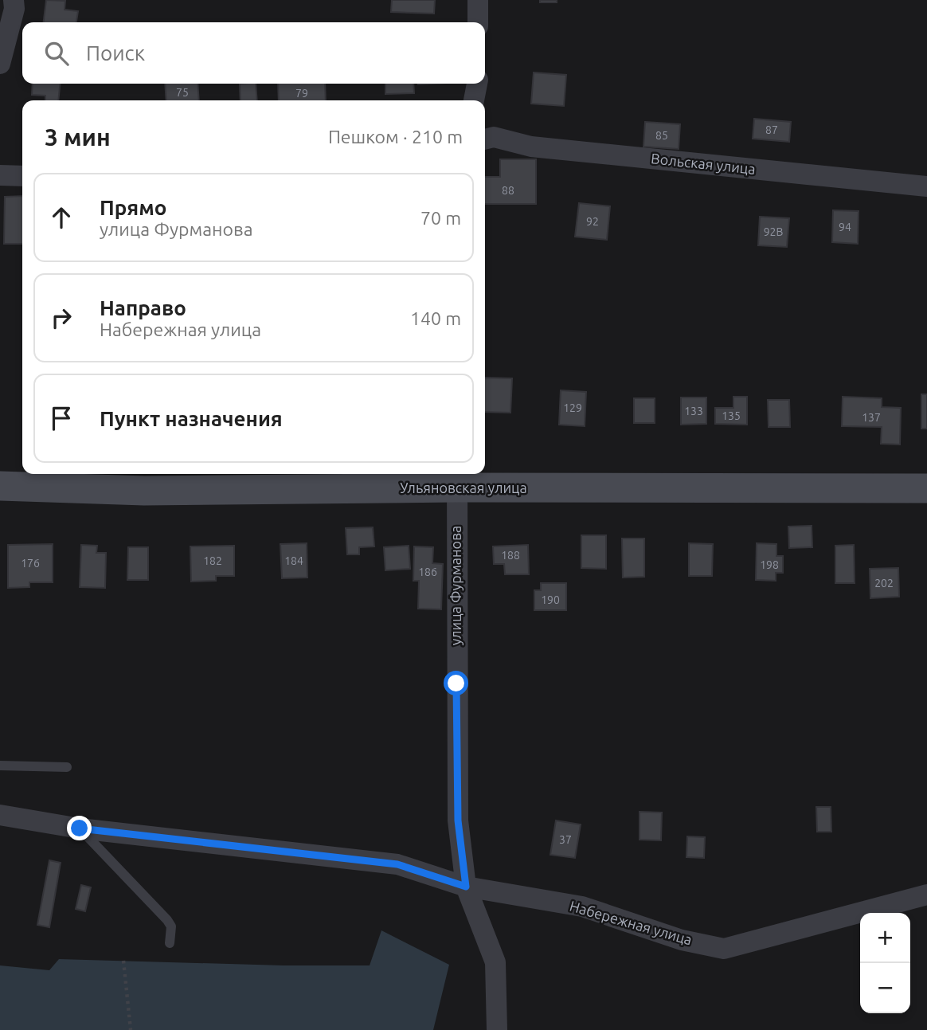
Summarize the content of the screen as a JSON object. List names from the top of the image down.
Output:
{
  "streets": {
    "street": [
      "Вольская улица",
      "Ульяновская улица",
      "улица Фурманова",
      "Набережная улица"
    ]
  },
  "crossings": [
    ["Ульяновская улица", "улица Фурманова"],
    ["улица Фурманова", "Набережная улица"]
  ],
  "house_numbers": [
    "75",
    "79",
    "87",
    "85",
    "88",
    "92",
    "94",
    "92В",
    "129",
    "133",
    "135",
    "137",
    "188",
    "182",
    "184",
    "176",
    "198",
    "186",
    "202",
    "190",
    "37"
  ],
  "page": {
    "search": "Поиск",
    "heading": ["3 мин", "Пешком · 210 m"],
    "list": [
      ["Прямо", "улица Фурманова", "70 m"],
      ["Направо", "Набережная улица", "140 m"],
      "Пункт назначения"
    ],
    "map_buttons": ["+", "−"]
  }
}
